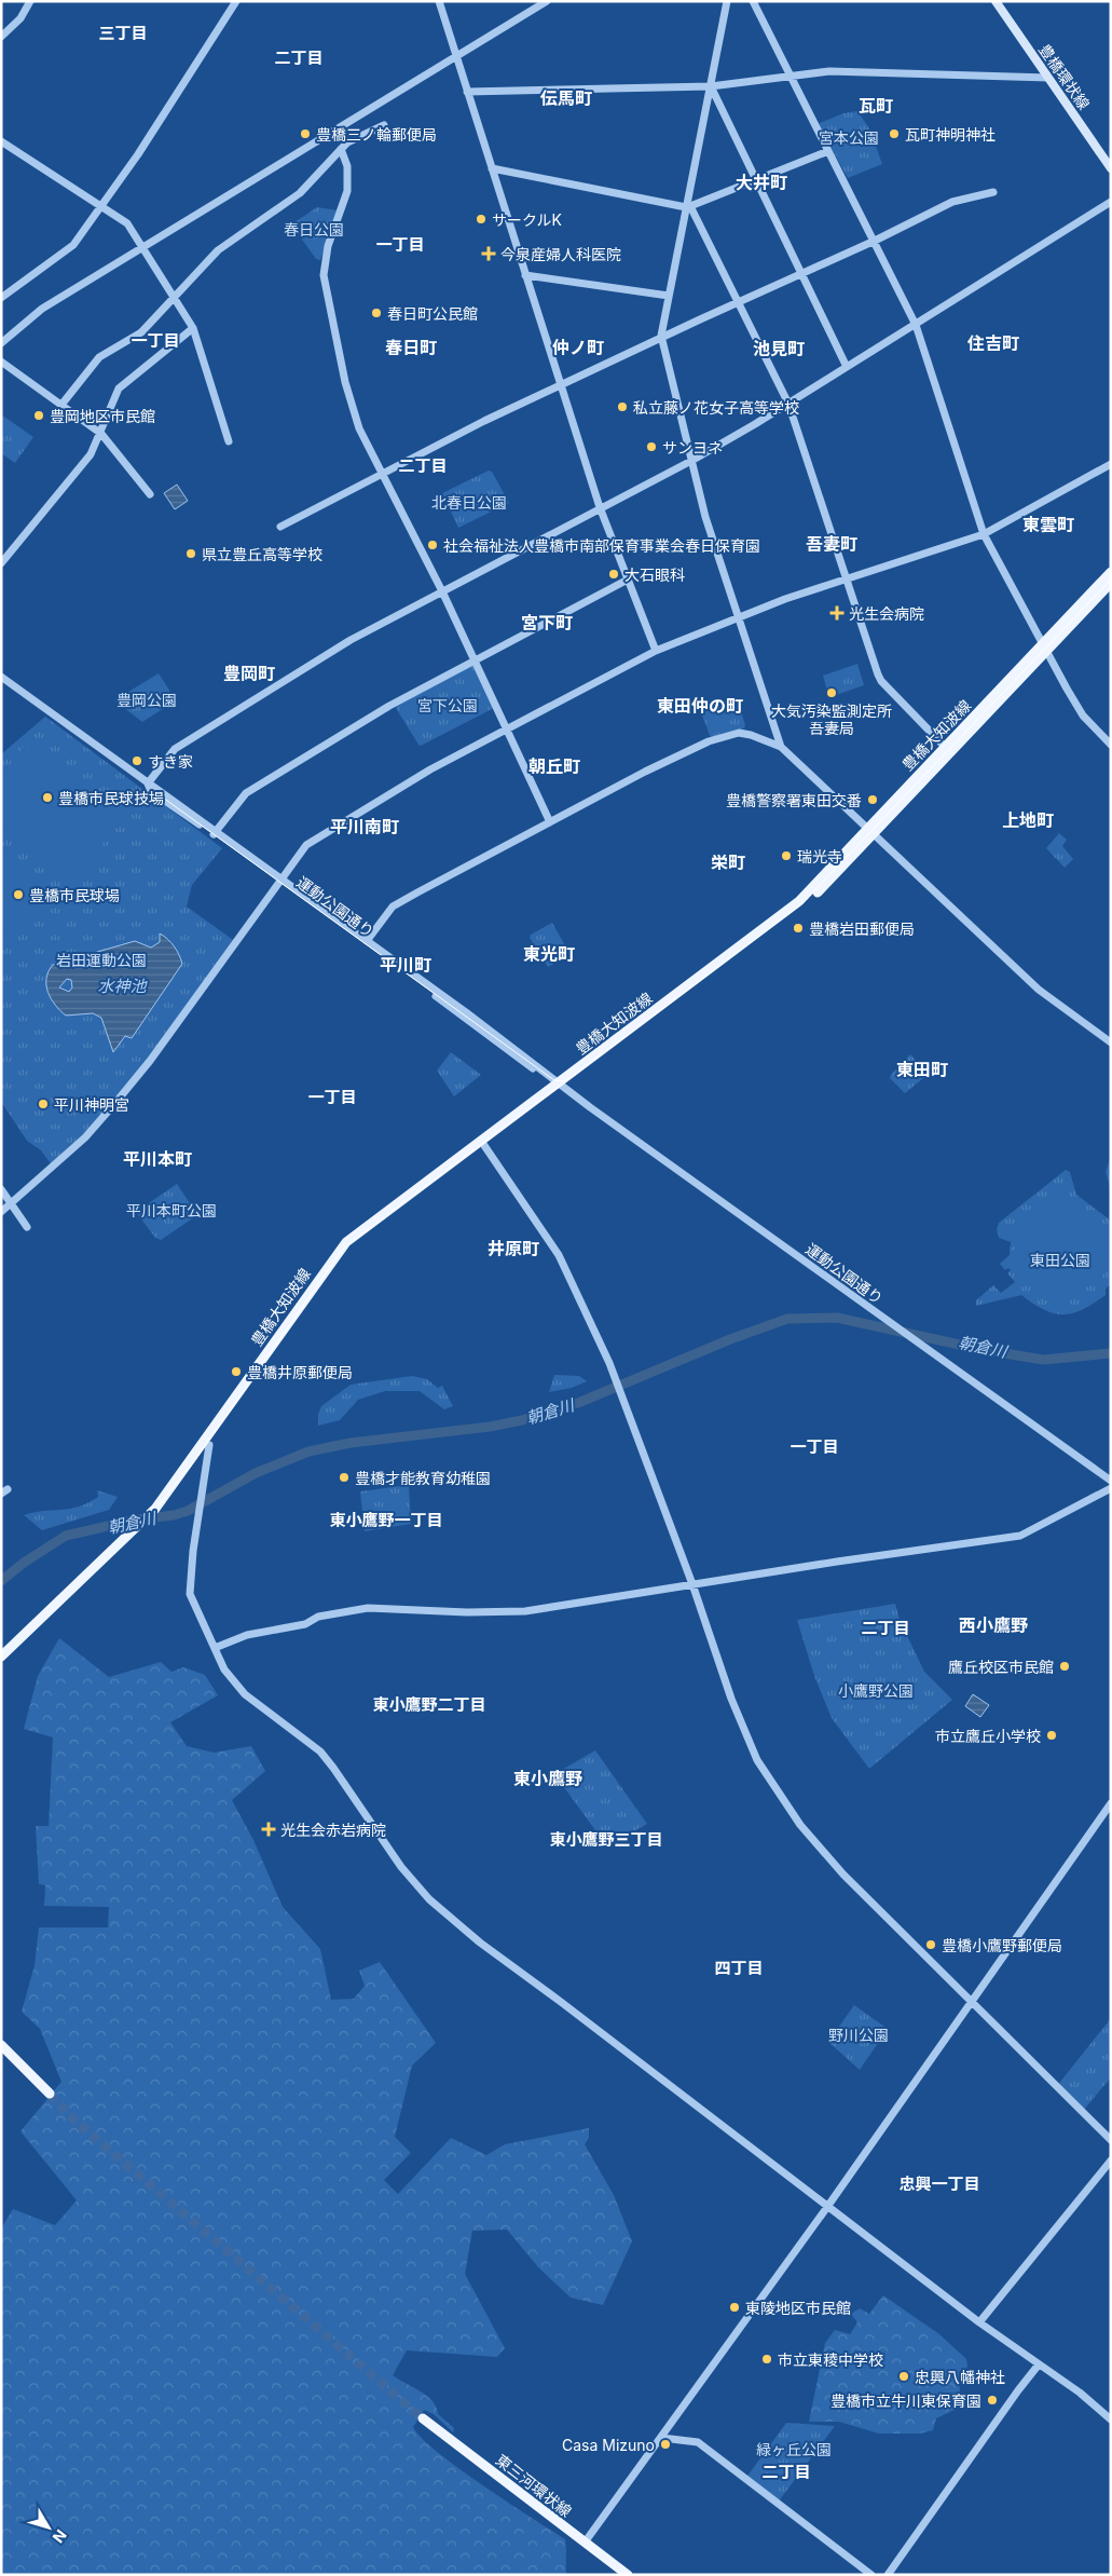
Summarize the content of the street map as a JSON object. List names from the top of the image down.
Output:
{
  "streets": {
    "main road": ["豊橋環状線", "豊橋大知波線", "東三河環状線"],
    "street": ["運動公園通り"]
  },
  "crossings": [
    ["豊橋大知波線", "運動公園通り"]
  ],
  "districts": [
    "三丁目",
    "二丁目",
    "伝馬町",
    "瓦町",
    "大井町",
    "一丁目",
    "一丁目",
    "住吉町",
    "春日町",
    "仲ノ町",
    "池見町",
    "二丁目",
    "東雲町",
    "吾妻町",
    "宮下町",
    "豊岡町",
    "東田仲の町",
    "朝丘町",
    "上地町",
    "平川南町",
    "栄町",
    "東光町",
    "平川町",
    "東田町",
    "一丁目",
    "平川本町",
    "井原町",
    "一丁目",
    "東小鷹野一丁目",
    "西小鷹野",
    "二丁目",
    "東小鷹野二丁目",
    "東小鷹野",
    "東小鷹野三丁目",
    "四丁目",
    "忠興一丁目",
    "二丁目"
  ],
  "water": ["水神池", "朝倉川"],
  "parks": [
    "宮本公園",
    "春日公園",
    "北春日公園",
    "豊岡公園",
    "宮下公園",
    "岩田運動公園",
    "平川本町公園",
    "東田公園",
    "小鷹野公園",
    "野川公園",
    "緑ヶ丘公園"
  ],
  "places": {
    "other": [
      "豊橋三ノ輪郵便局",
      "瓦町神明神社",
      "サークルK",
      "春日町公民館",
      "私立藤ノ花女子高等学校",
      "豊岡地区市民館",
      "サンヨネ",
      "社会福祉法人豊橋市南部保育事業会春日保育園",
      "県立豊丘高等学校",
      "大石眼科",
      "大気汚染監測定所 吾妻局",
      "すき家",
      "豊橋市民球技場",
      "豊橋警察署東田交番",
      "瑞光寺",
      "豊橋市民球場",
      "豊橋岩田郵便局",
      "平川神明宮",
      "豊橋井原郵便局",
      "豊橋才能教育幼稚園",
      "鷹丘校区市民館",
      "市立鷹丘小学校",
      "豊橋小鷹野郵便局",
      "東陵地区市民館",
      "市立東稜中学校",
      "忠興八幡神社",
      "豊橋市立牛川東保育園",
      "Casa Mizuno"
    ],
    "health": ["今泉産婦人科医院", "光生会病院", "光生会赤岩病院"]
  },
  "north": "bottom right"
}
